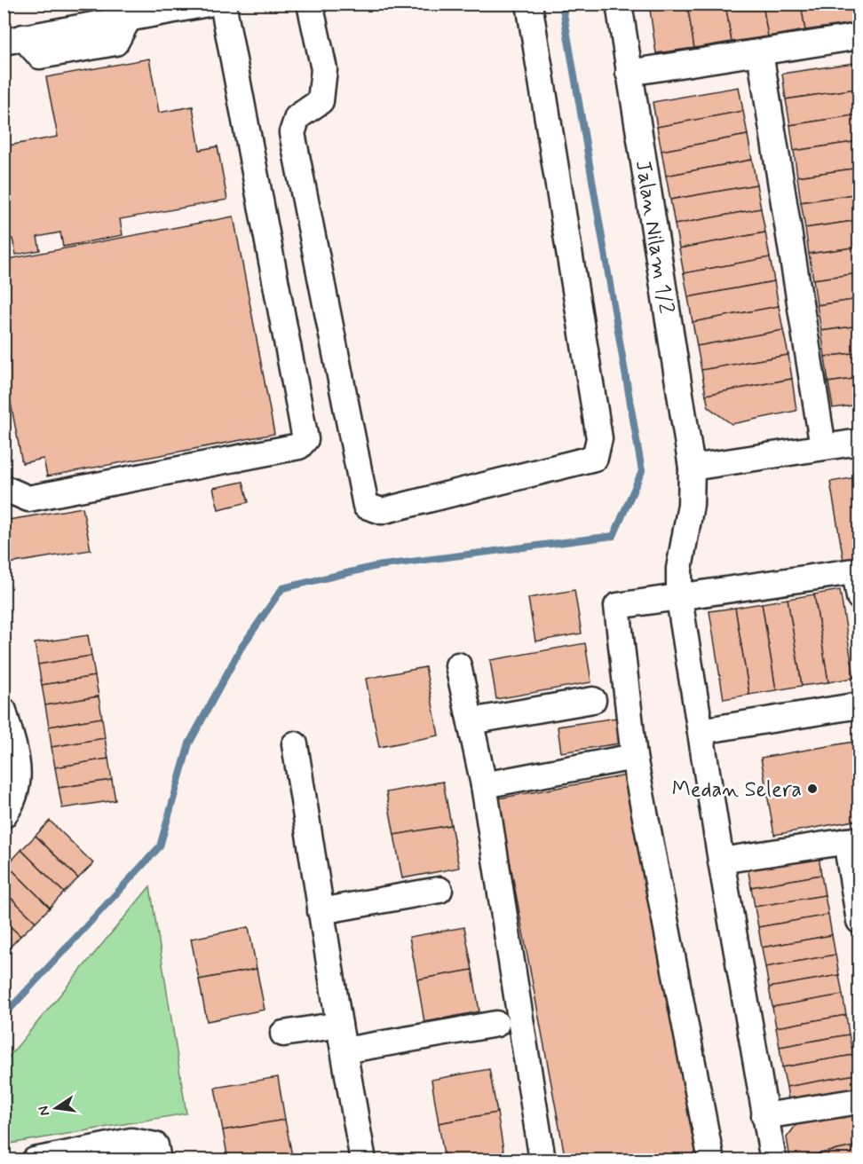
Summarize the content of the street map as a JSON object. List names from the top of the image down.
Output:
{
  "streets": {
    "street": ["Jalan Nilam 1/2"]
  },
  "places": ["Medan Selera"],
  "north": "left"
}
